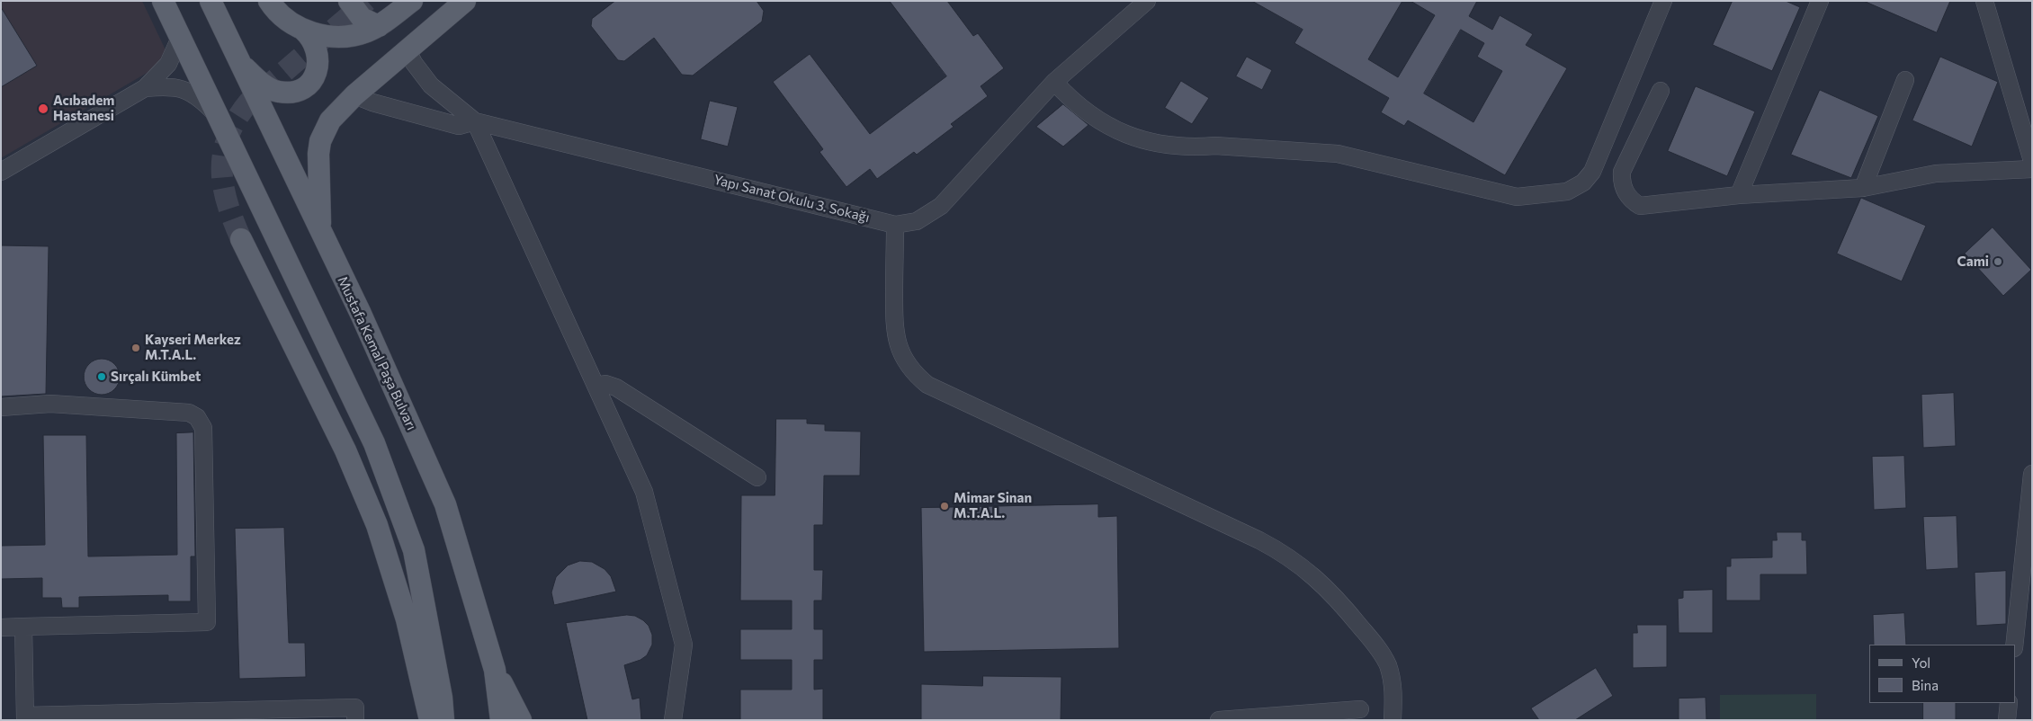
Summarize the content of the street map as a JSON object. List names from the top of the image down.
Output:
{
  "streets": {
    "main road": ["Mustafa Kemal Paşa Bulvarı"],
    "street": ["Yapı Sanat Okulu 3. Sokağı"]
  },
  "places": [
    "Acıbadem Hastanesi",
    "Cami",
    "Kayseri Merkez M.T.A.L.",
    "Sırçalı Kümbet",
    "Mimar Sinan M.T.A.L."
  ],
  "legend": ["Yol", "Bina"]
}
